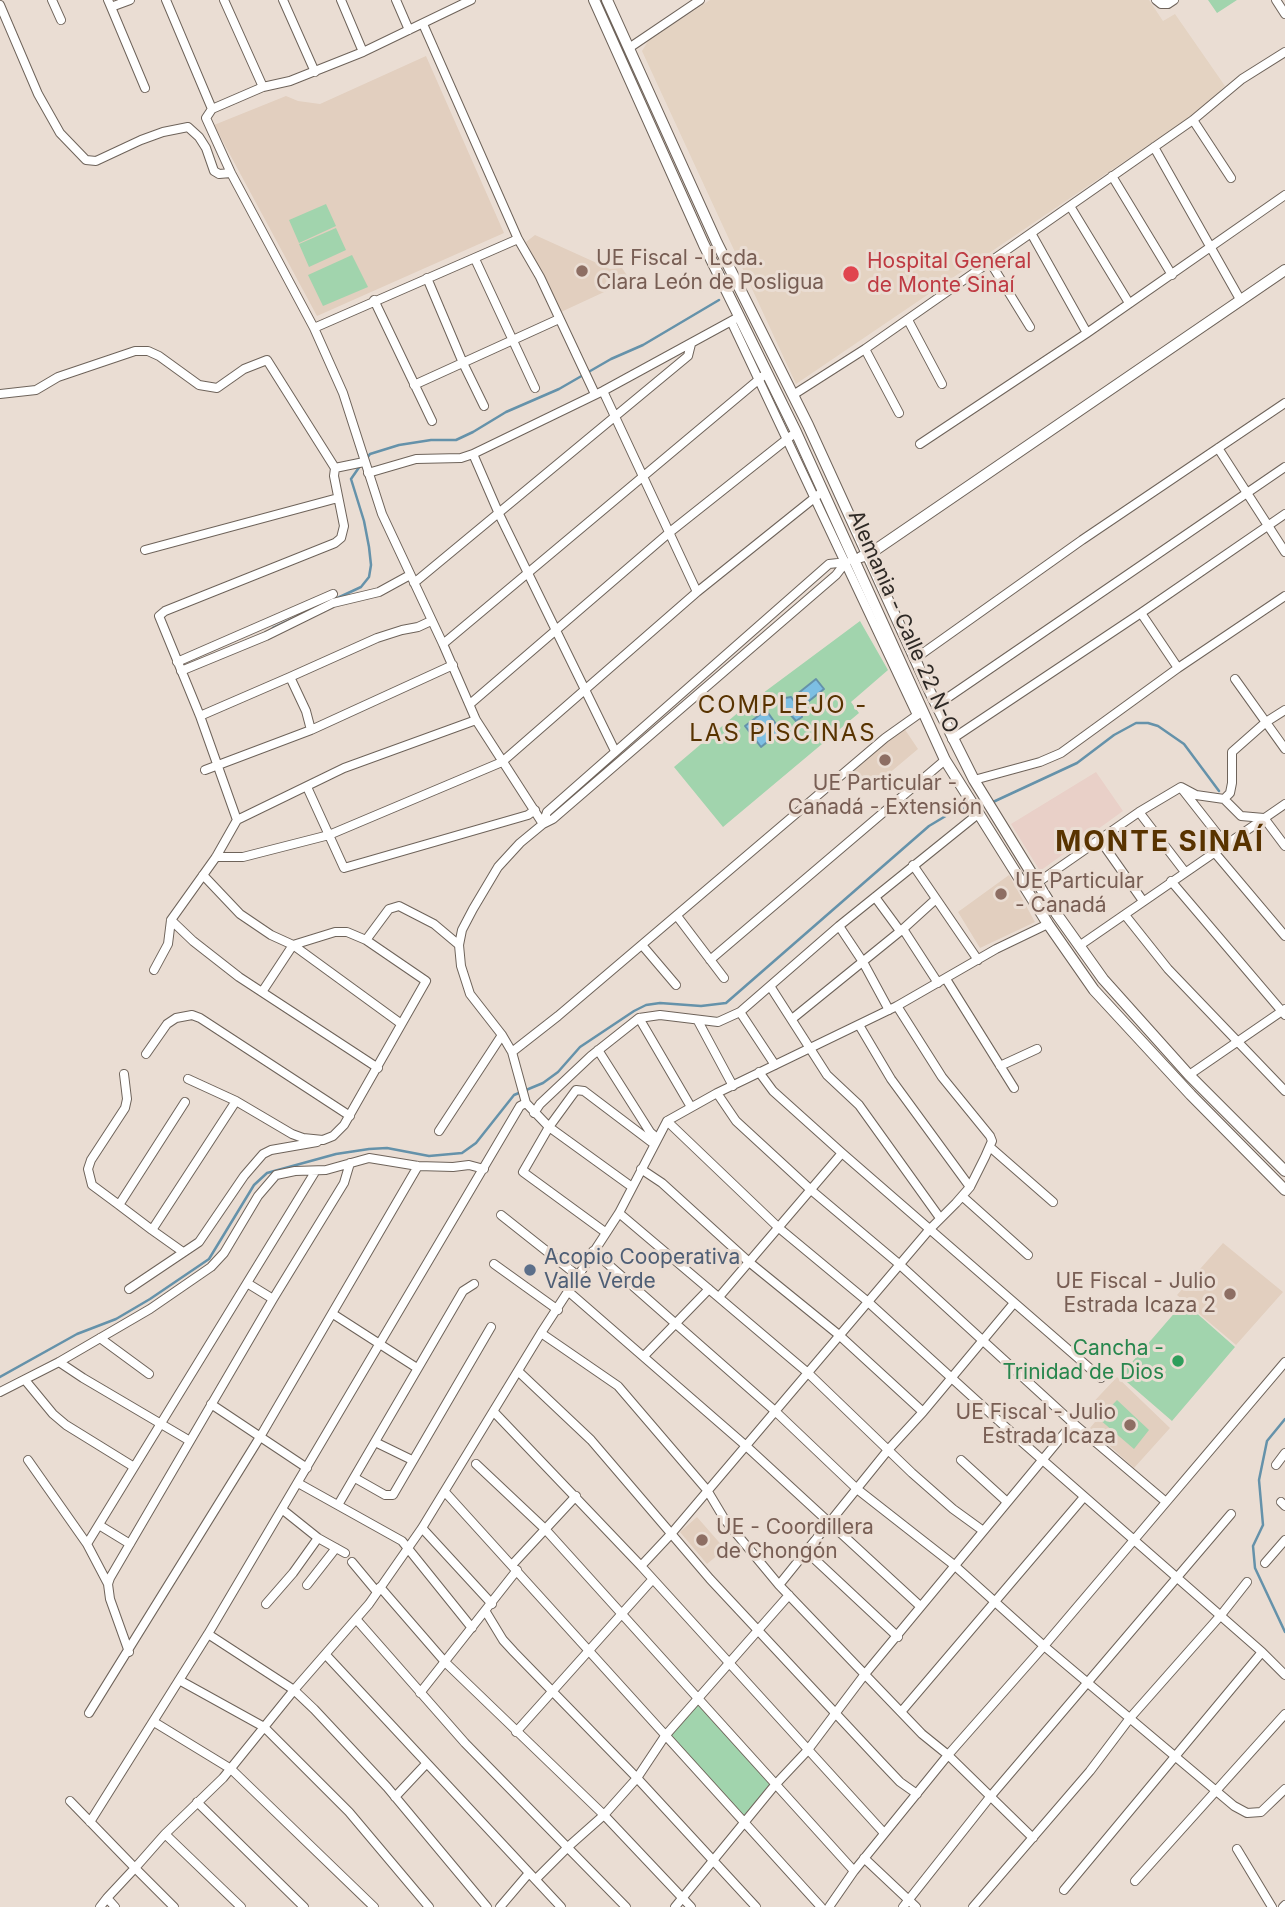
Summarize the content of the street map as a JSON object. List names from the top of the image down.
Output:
{
  "streets": {
    "street": ["Alemania - Calle 22 N-O"]
  },
  "districts": ["COMPLEJO - LAS PISCINAS", "MONTE SINAÍ"],
  "places": [
    "UE Fiscal - Lcda. Clara León de Posligua",
    "Hospital General de Monte Sinaí",
    "UE Particular - Canadá - Extensión",
    "UE Particular - Canadá",
    "Acopio Cooperativa Valle Verde",
    "UE Fiscal - Julio Estrada Icaza 2",
    "Cancha - Trinidad de Dios",
    "UE Fiscal - Julio Estrada Icaza",
    "UE - Coordillera de Chongón"
  ]
}
